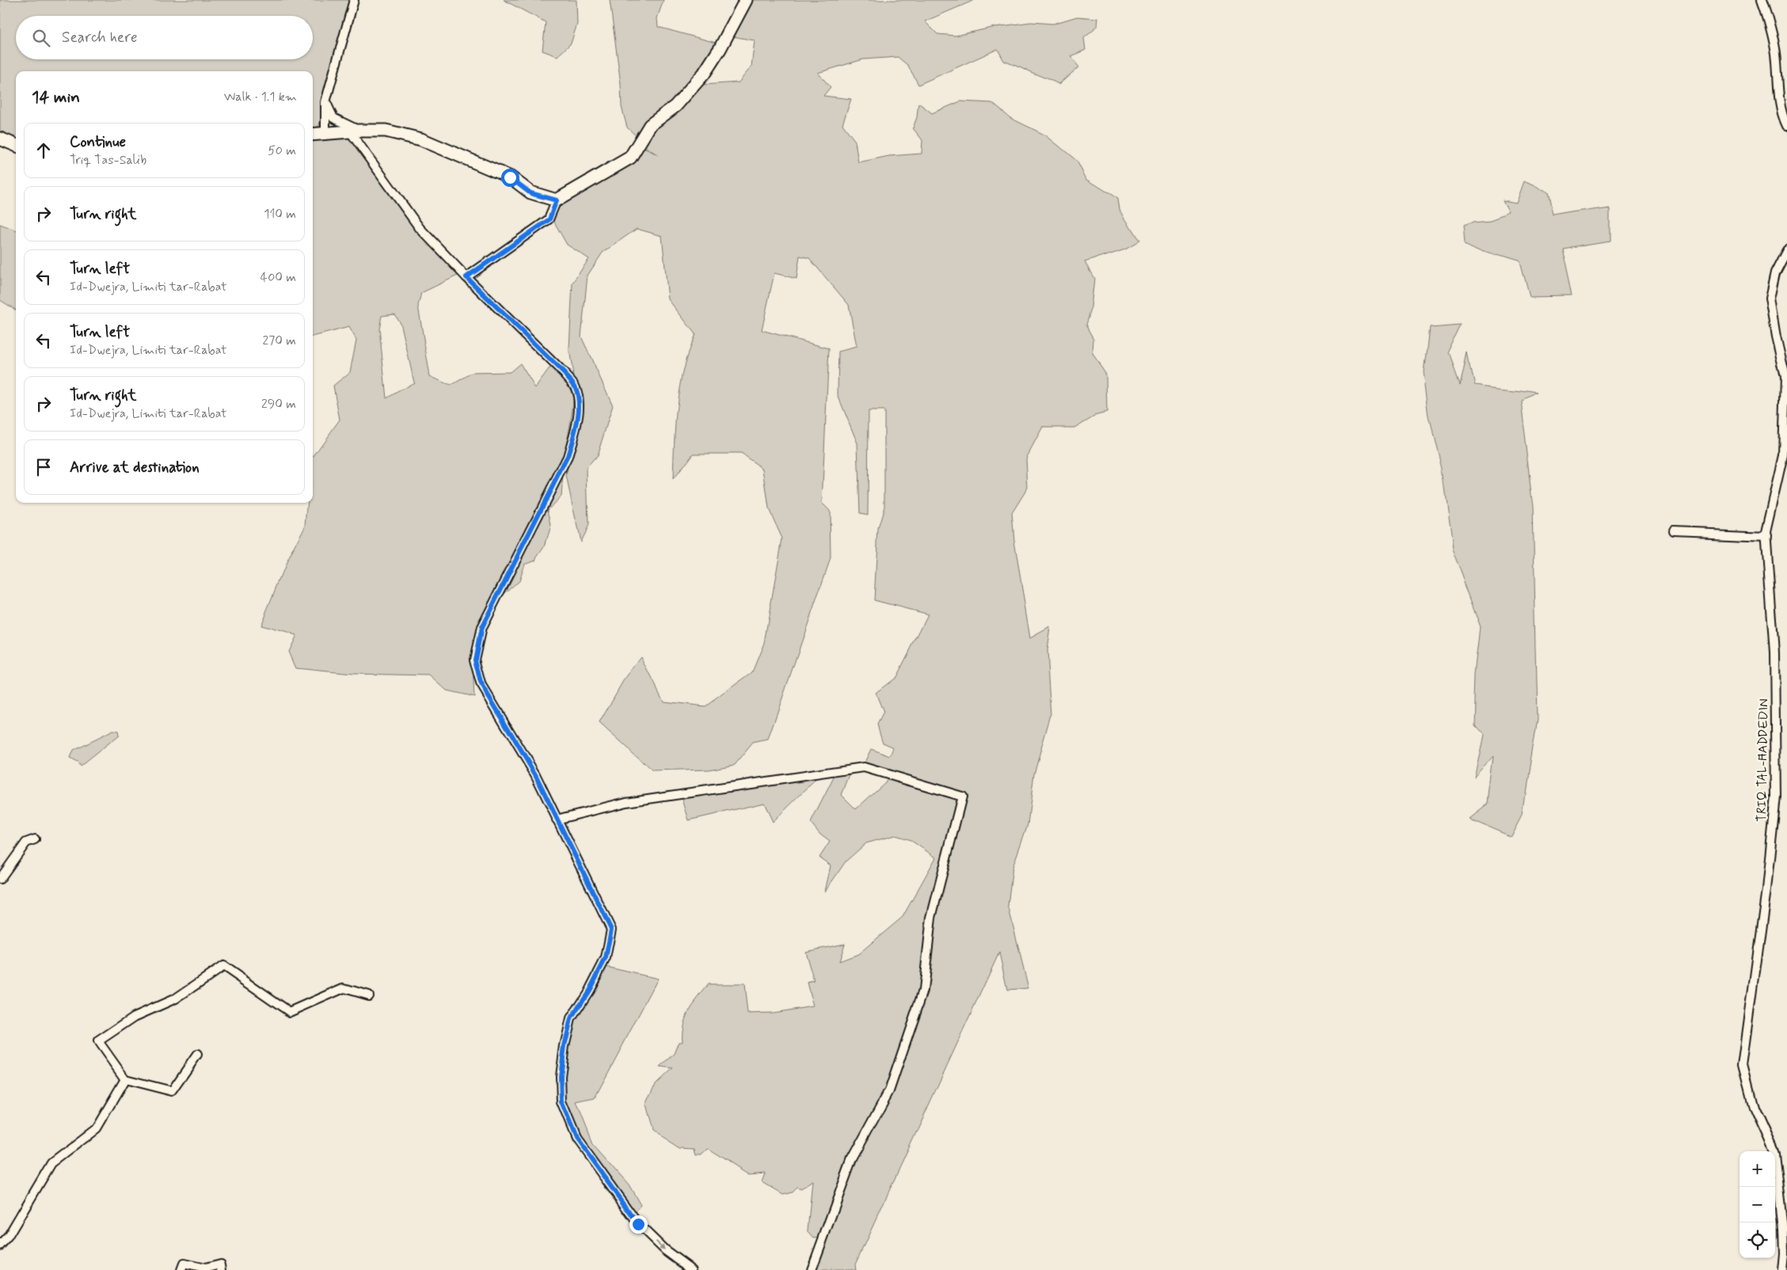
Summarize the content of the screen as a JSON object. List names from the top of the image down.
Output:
{
  "streets": {
    "street": ["TRIQ TAL-ĦADDEDIN"]
  },
  "page": {
    "search": "Search here",
    "heading": ["14 min", "Walk · 1.1 km"],
    "list": [
      ["Continue", "Triq Tas-Salib", "50 m"],
      ["Turn right", "110 m"],
      ["Turn left", "Id-Dwejra, Limiti tar-Rabat", "400 m"],
      ["Turn left", "Id-Dwejra, Limiti tar-Rabat", "270 m"],
      ["Turn right", "Id-Dwejra, Limiti tar-Rabat", "290 m"],
      "Arrive at destination"
    ],
    "map_buttons": ["+", "−"]
  }
}
